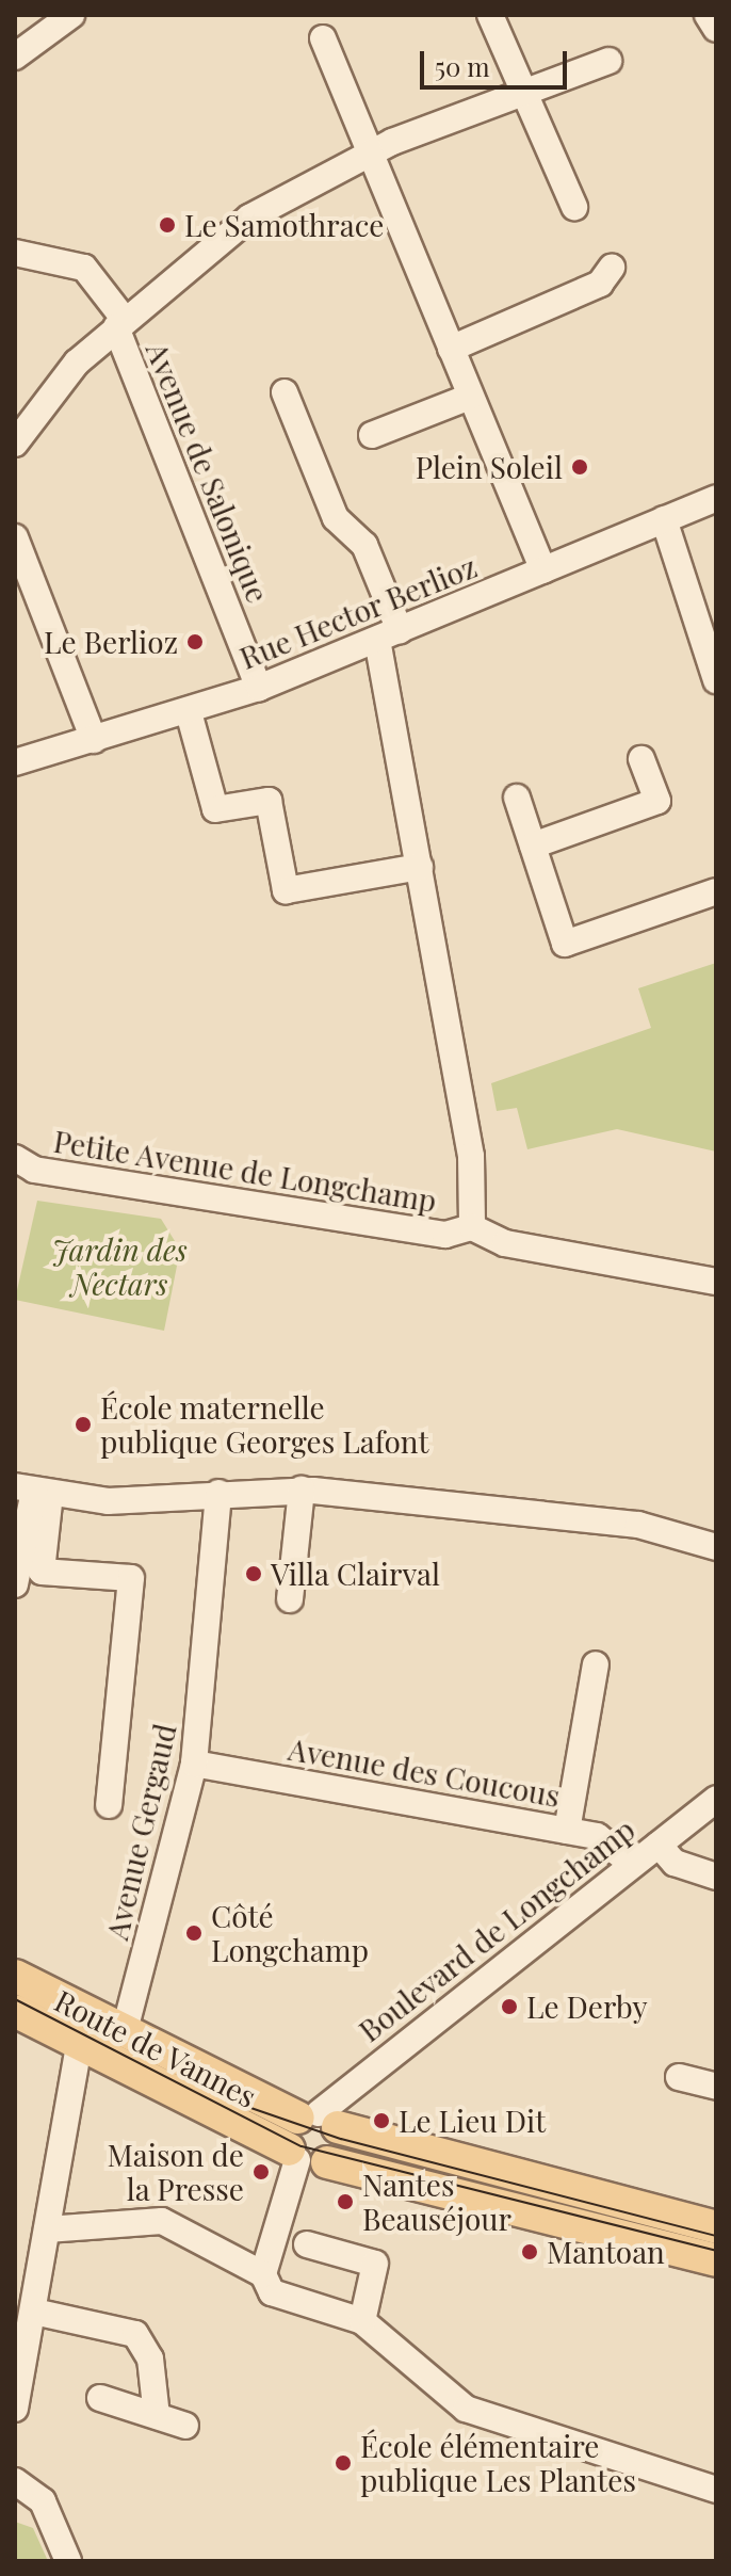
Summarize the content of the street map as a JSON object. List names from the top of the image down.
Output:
{
  "streets": {
    "main road": ["Route de Vannes"],
    "street": [
      "Avenue de Salonique",
      "Rue Hector Berlioz",
      "Petite Avenue de Longchamp",
      "Avenue des Coucous",
      "Avenue Gergaud",
      "Boulevard de Longchamp"
    ]
  },
  "crossings": [
    ["Avenue de Salonique", "Rue Hector Berlioz"],
    ["Avenue des Coucous", "Avenue Gergaud"],
    ["Avenue des Coucous", "Boulevard de Longchamp"],
    ["Avenue Gergaud", "Route de Vannes"],
    ["Boulevard de Longchamp", "Route de Vannes"]
  ],
  "parks": ["Jardin des Nectars"],
  "places": [
    "Le Samothrace",
    "Plein Soleil",
    "Le Berlioz",
    "École maternelle publique Georges Lafont",
    "Villa Clairval",
    "Côté Longchamp",
    "Le Derby",
    "Le Lieu Dit",
    "Maison de la Presse",
    "Nantes Beauséjour",
    "Mantoan",
    "École élémentaire publique Les Plantes"
  ],
  "scale_bar": "50 m"
}
